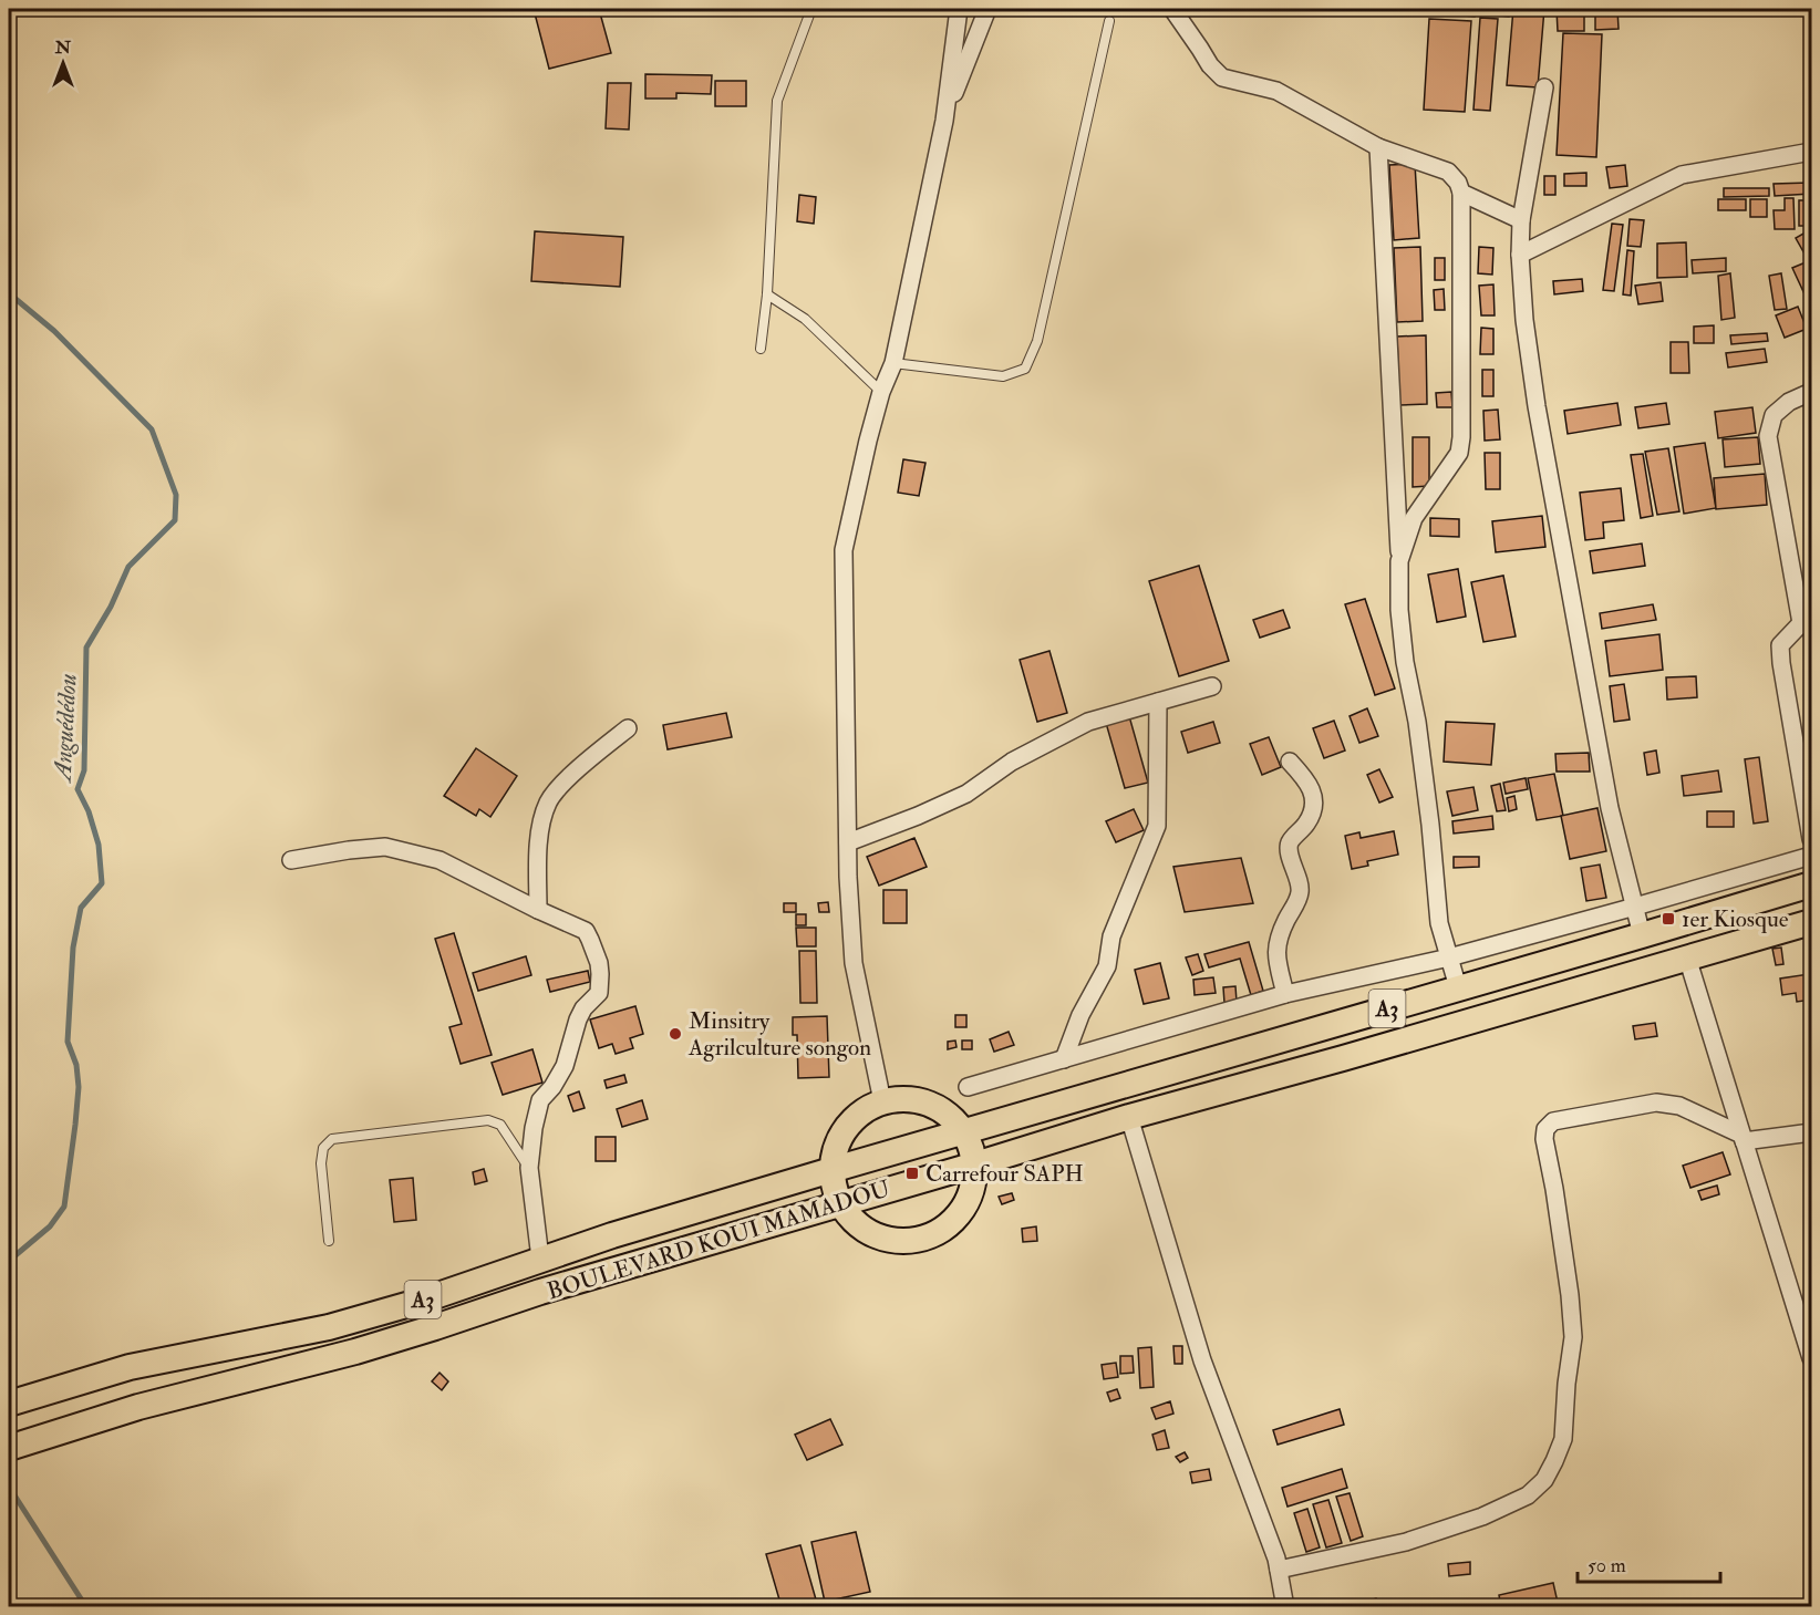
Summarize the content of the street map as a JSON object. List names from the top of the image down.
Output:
{
  "streets": {
    "main road": ["A3", "BOULEVARD KOUI MAMADOU"]
  },
  "water": ["Anguédédou"],
  "places": {
    "transit": ["1er Kiosque", "Carrefour SAPH"],
    "other": ["Minsitry Agrilculture songon"]
  },
  "scale_bar": "50 m",
  "north": "top"
}
